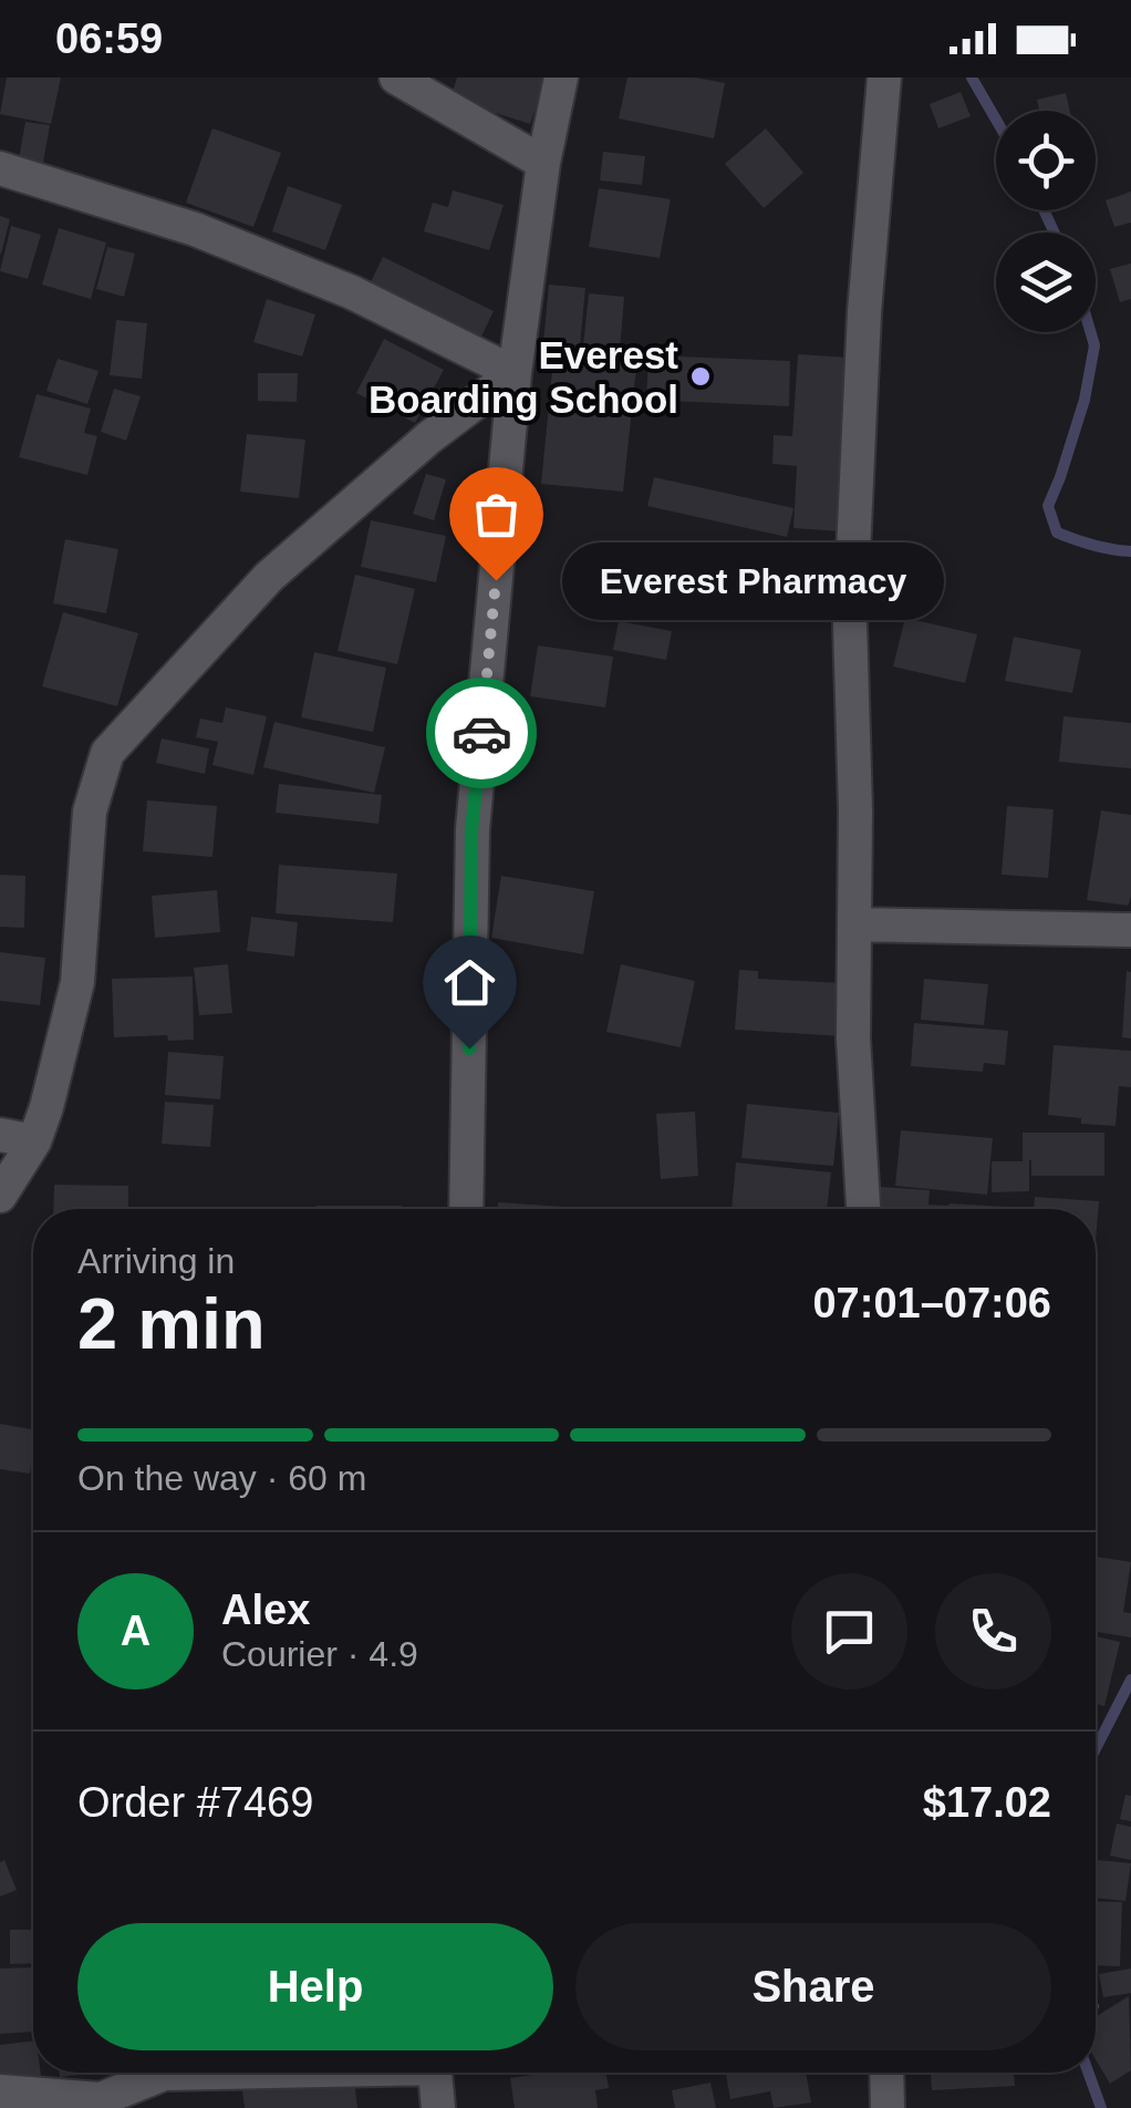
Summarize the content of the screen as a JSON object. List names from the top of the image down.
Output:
{
  "places": ["Everest Boarding School", "Everest Pharmacy"],
  "page": {
    "status": "06:59",
    "bubble": "Everest Pharmacy",
    "heading": ["2 min", "Arriving in", "07:01–07:06"],
    "panel": [
      "Alex",
      "Courier · 4.9",
      "Order #7469",
      "$17.02"
    ],
    "bar": "On the way · 60 m",
    "round": "A",
    "buttons": ["Help", "Share"]
  }
}
